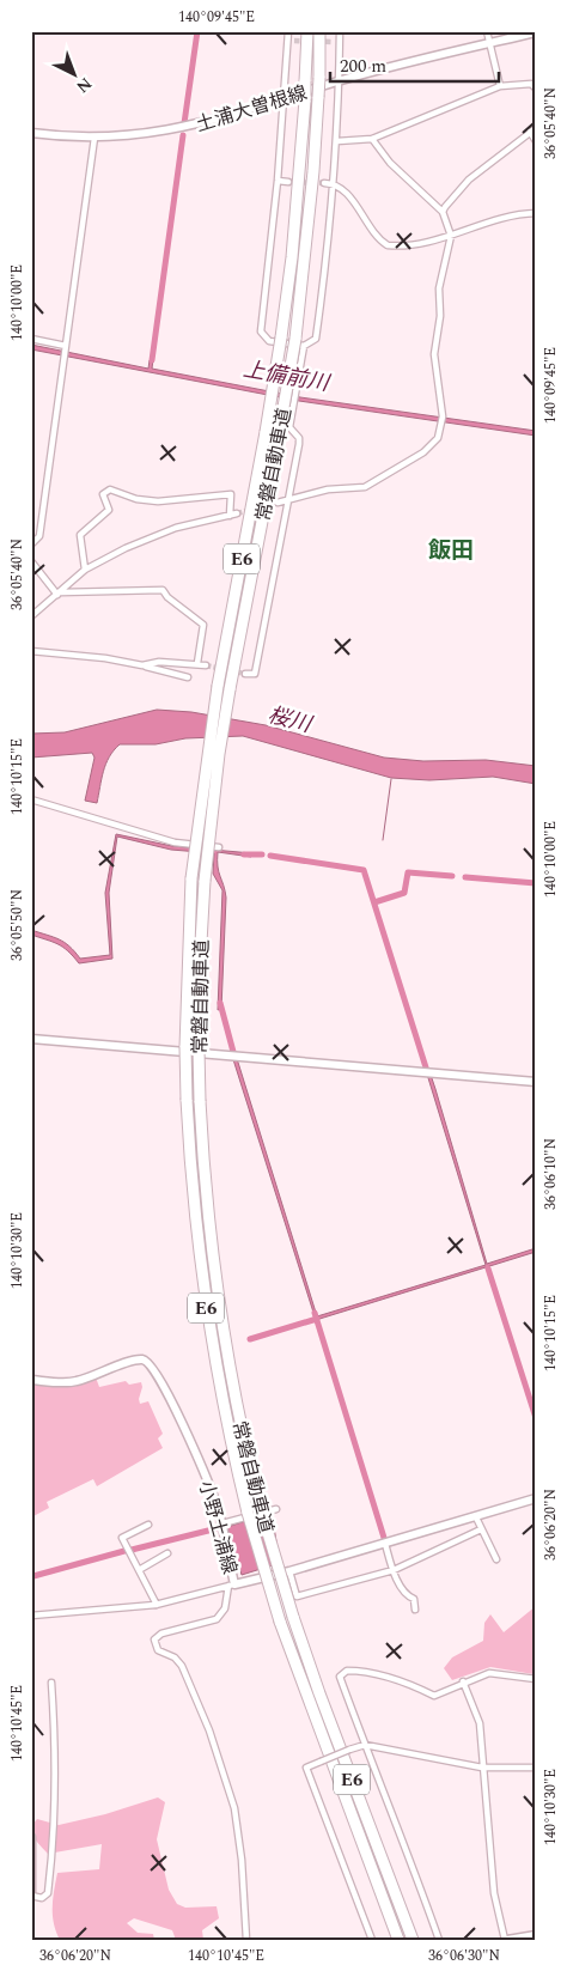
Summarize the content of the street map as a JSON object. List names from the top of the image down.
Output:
{
  "streets": {
    "highway": ["常磐自動車道", "E6"],
    "main road": ["土浦大曽根線", "小野土浦線"]
  },
  "districts": ["飯田"],
  "water": ["上備前川", "桜川"],
  "scale_bar": "200 m",
  "north": "bottom right",
  "coordinates": [
    "140°09'45\"E",
    "36°05'40\"N",
    "140°10'00\"E",
    "140°10'15\"E",
    "36°05'50\"N",
    "36°06'10\"N",
    "140°10'30\"E",
    "36°06'20\"N",
    "140°10'45\"E",
    "36°06'30\"N"
  ]
}
